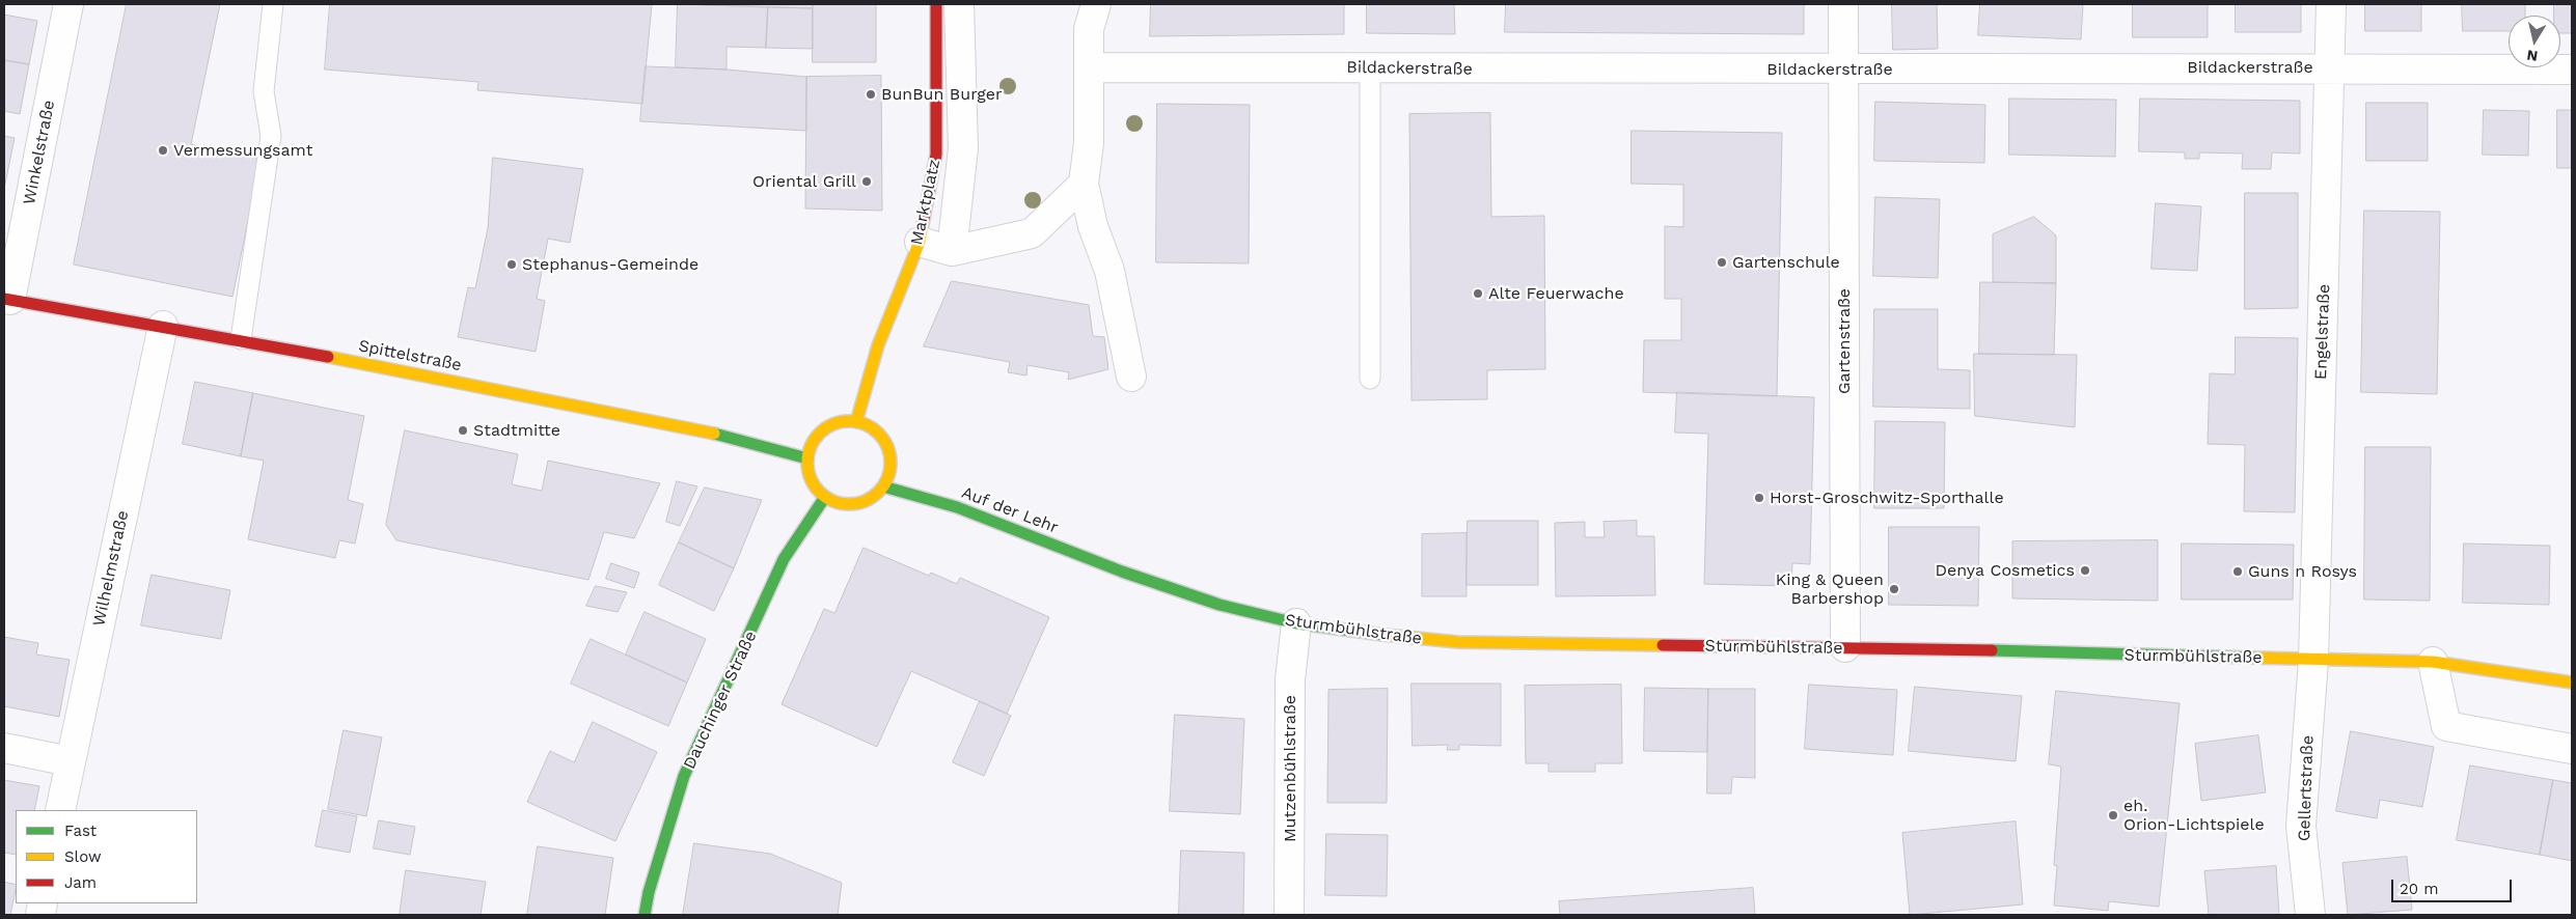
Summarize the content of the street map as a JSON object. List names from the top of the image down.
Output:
{
  "streets": {
    "main road": [
      "Marktplatz",
      "Spittelstraße",
      "Auf der Lehr",
      "Sturmbühlstraße",
      "Dauchinger Straße"
    ],
    "street": [
      "Bildackerstraße",
      "Winkelstraße",
      "Engelstraße",
      "Gartenstraße",
      "Wilhelmstraße",
      "Mutzenbühlstraße",
      "Gellertstraße"
    ]
  },
  "crossings": [
    ["Bildackerstraße", "Engelstraße"],
    ["Bildackerstraße", "Gartenstraße"],
    ["Winkelstraße", "Spittelstraße"],
    ["Marktplatz", "Spittelstraße"],
    ["Marktplatz", "Auf der Lehr"],
    ["Marktplatz", "Dauchinger Straße"],
    ["Engelstraße", "Sturmbühlstraße"],
    ["Engelstraße", "Gellertstraße"],
    ["Gartenstraße", "Sturmbühlstraße"],
    ["Spittelstraße", "Auf der Lehr"],
    ["Spittelstraße", "Wilhelmstraße"],
    ["Spittelstraße", "Dauchinger Straße"],
    ["Auf der Lehr", "Sturmbühlstraße"],
    ["Auf der Lehr", "Dauchinger Straße"],
    ["Sturmbühlstraße", "Mutzenbühlstraße"],
    ["Sturmbühlstraße", "Gellertstraße"]
  ],
  "places": [
    "BunBun Burger",
    "Vermessungsamt",
    "Oriental Grill",
    "Gartenschule",
    "Stephanus-Gemeinde",
    "Alte Feuerwache",
    "Stadtmitte",
    "Horst-Groschwitz-Sporthalle",
    "Denya Cosmetics",
    "Guns n Rosys",
    "King & Queen Barbershop",
    "eh. Orion-Lichtspiele"
  ],
  "legend": ["Fast", "Slow", "Jam"],
  "scale_bar": "20 m",
  "north": "bottom"
}
